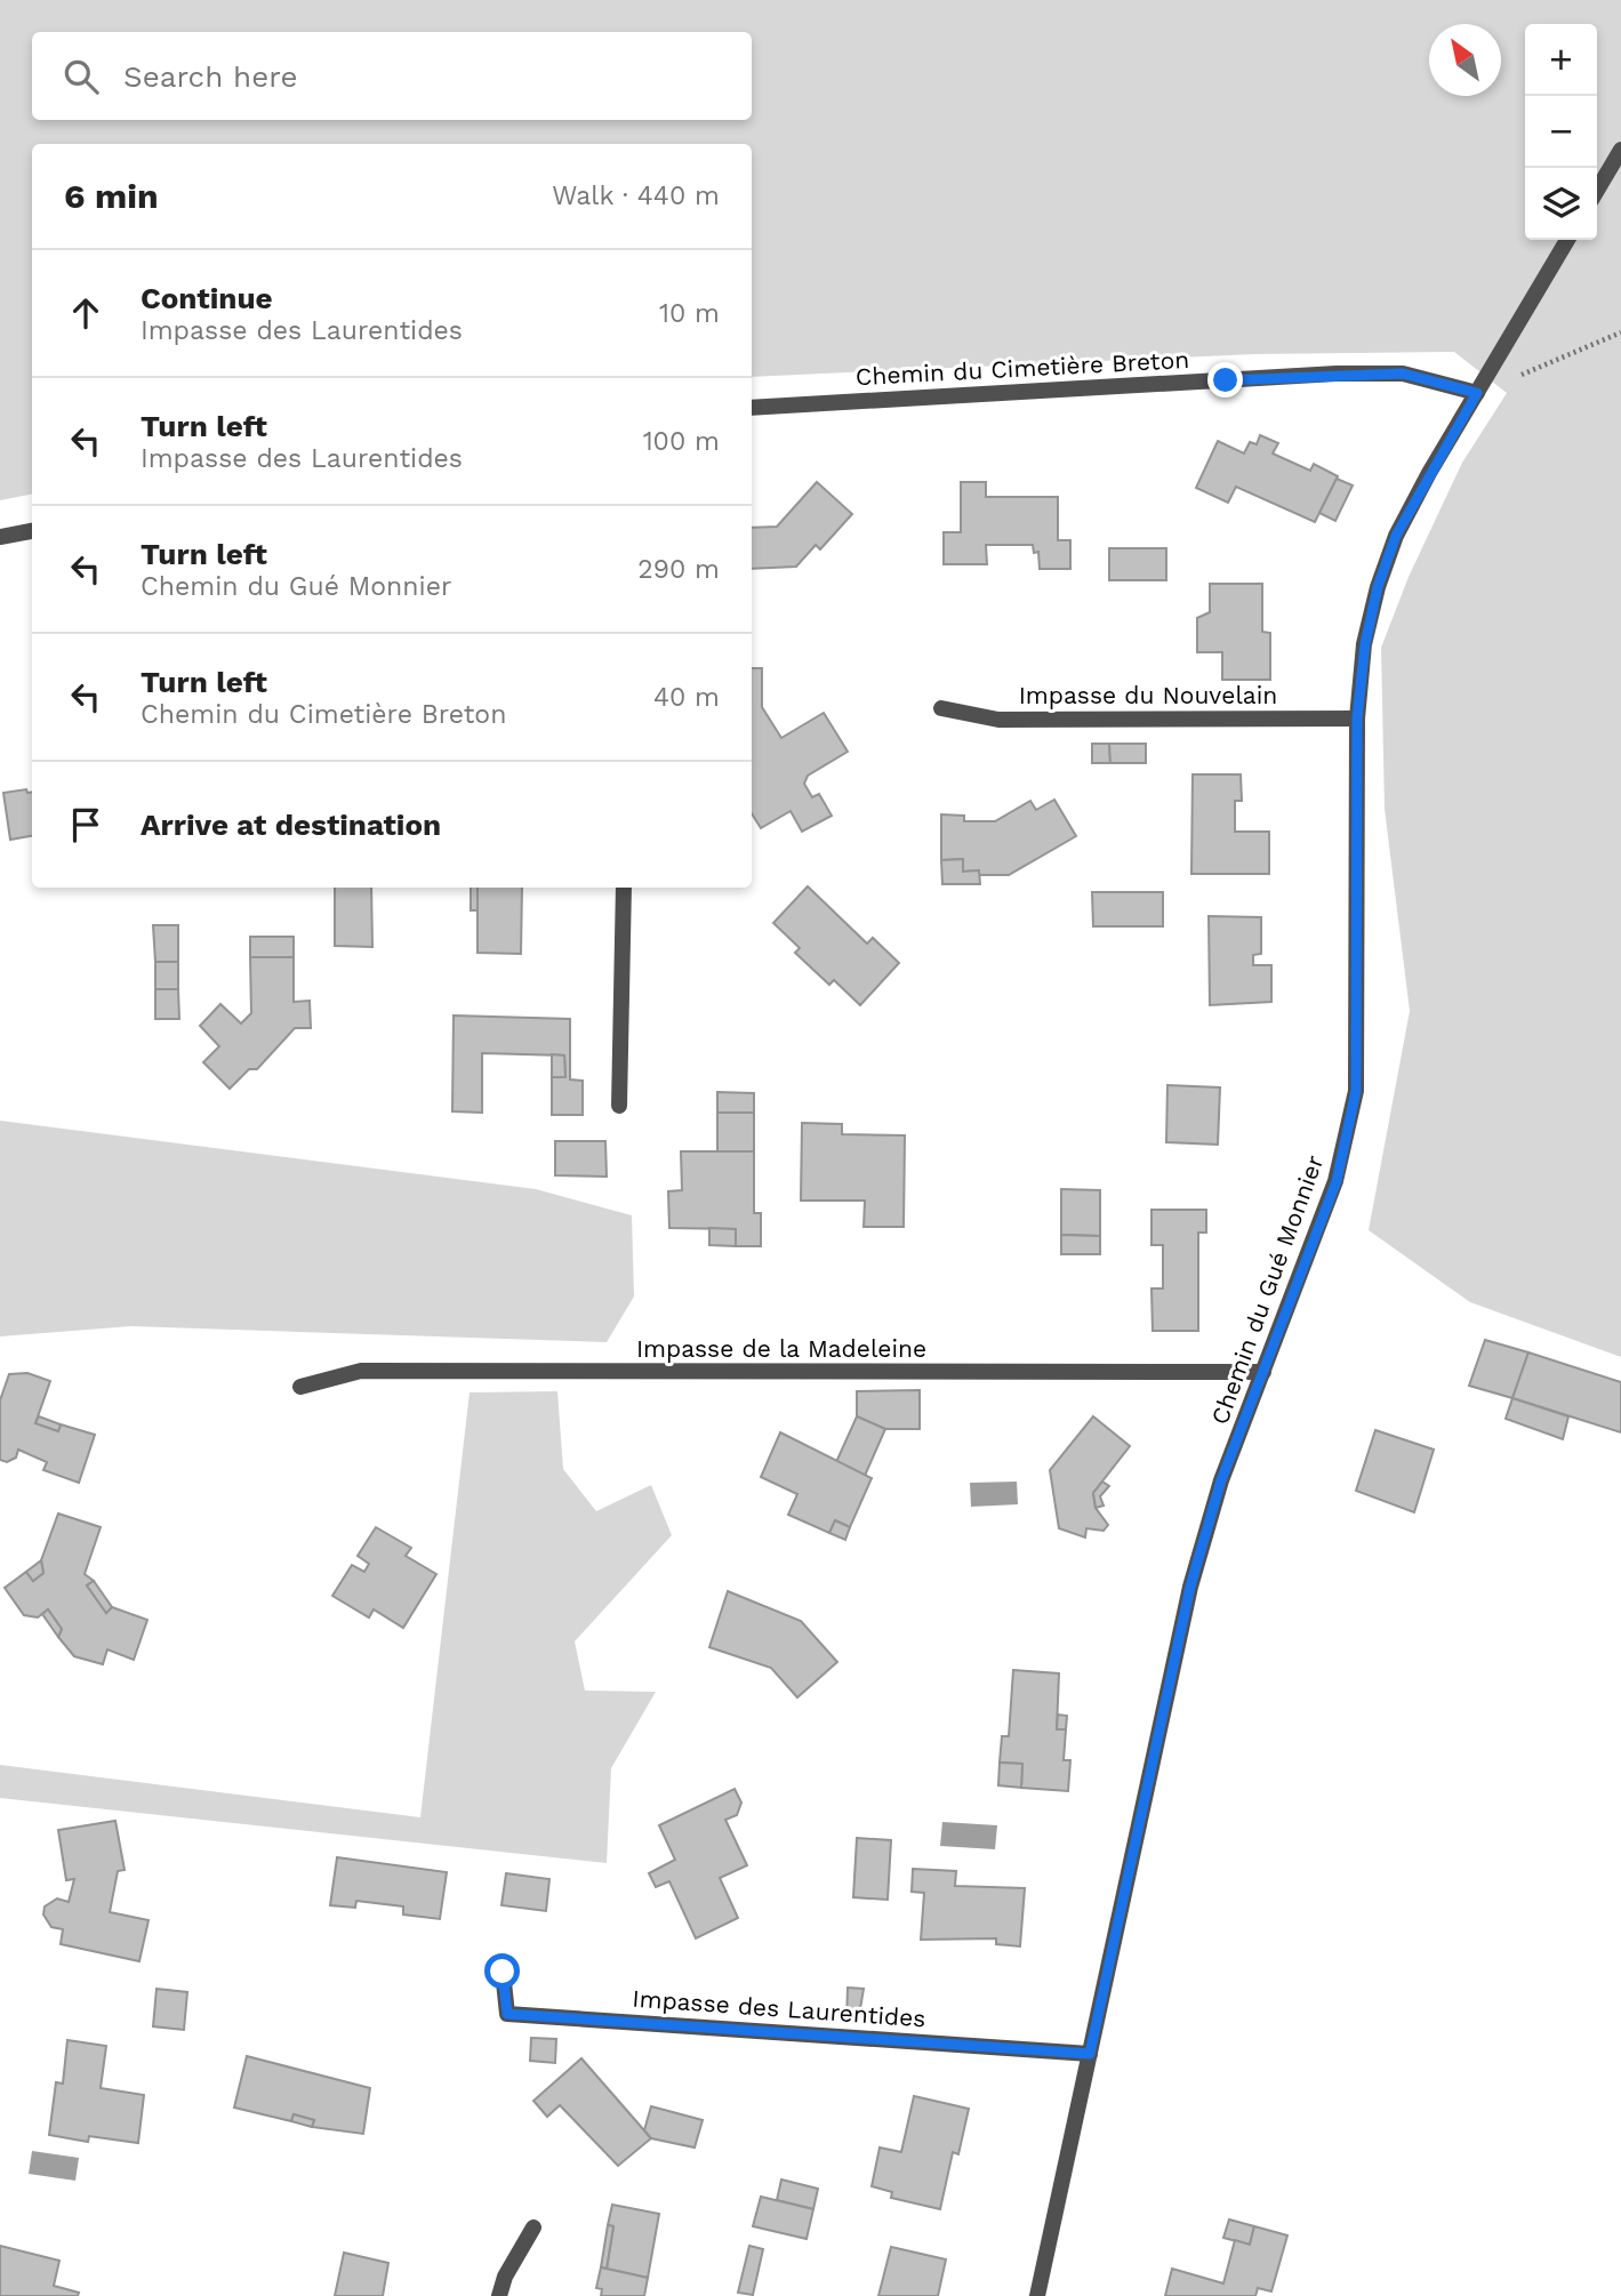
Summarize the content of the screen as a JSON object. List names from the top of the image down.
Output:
{
  "streets": {
    "street": [
      "Chemin du Cimetière Breton",
      "Impasse du Nouvelain",
      "Chemin du Gué Monnier",
      "Impasse de la Madeleine",
      "Impasse des Laurentides"
    ]
  },
  "crossings": [
    ["Chemin du Cimetière Breton", "Chemin du Gué Monnier"],
    ["Impasse du Nouvelain", "Chemin du Gué Monnier"],
    ["Chemin du Gué Monnier", "Impasse de la Madeleine"],
    ["Chemin du Gué Monnier", "Impasse des Laurentides"]
  ],
  "north": "top left",
  "page": {
    "map_buttons": ["+", "−"],
    "search": "Search here",
    "heading": ["6 min", "Walk · 440 m"],
    "list": [
      ["Continue", "Impasse des Laurentides", "10 m"],
      ["Turn left", "Impasse des Laurentides", "100 m"],
      ["Turn left", "Chemin du Gué Monnier", "290 m"],
      ["Turn left", "Chemin du Cimetière Breton", "40 m"],
      "Arrive at destination"
    ]
  }
}
